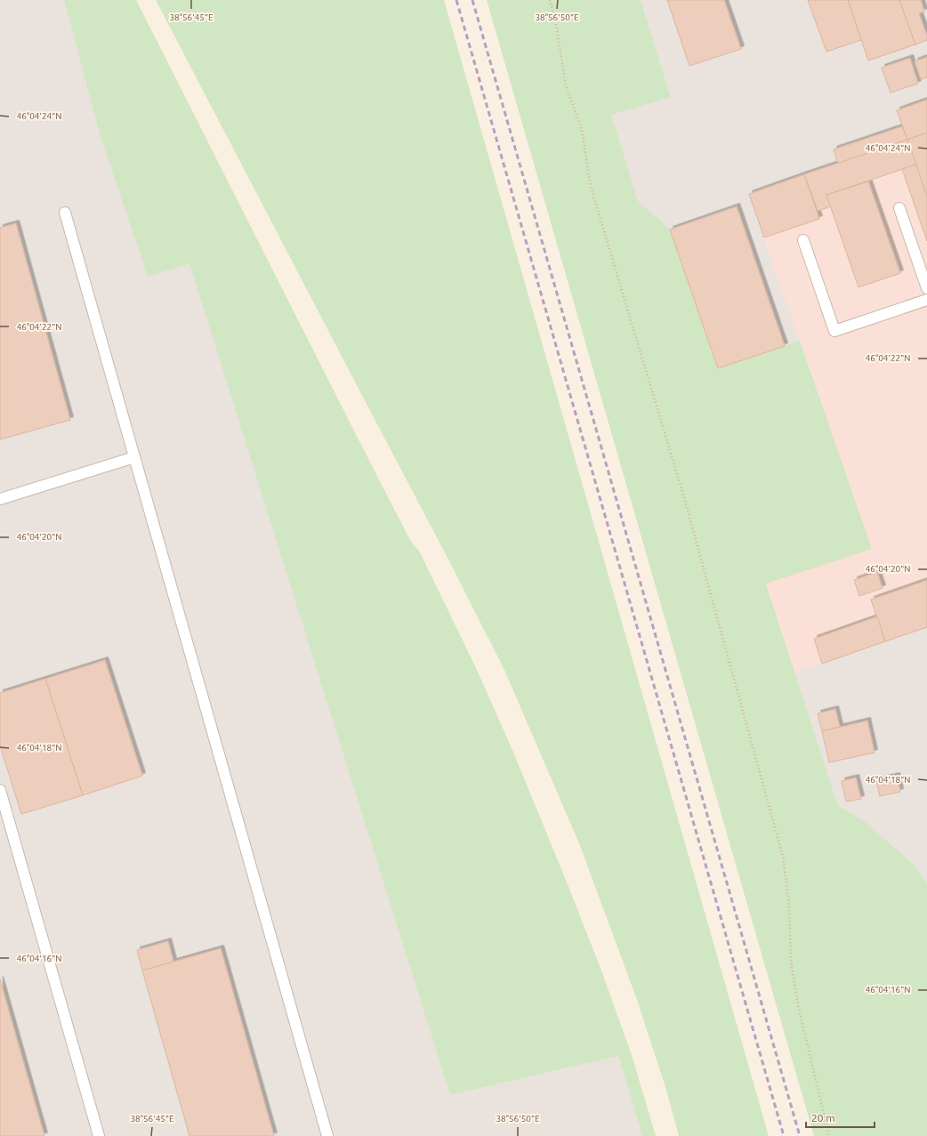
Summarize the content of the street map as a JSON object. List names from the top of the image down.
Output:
{
  "scale_bar": "20 m",
  "coordinates": [
    "38°56'45\"E",
    "38°56'50\"E",
    "46°04'24\"N",
    "46°04'22\"N",
    "46°04'20\"N",
    "46°04'18\"N",
    "46°04'16\"N"
  ]
}
